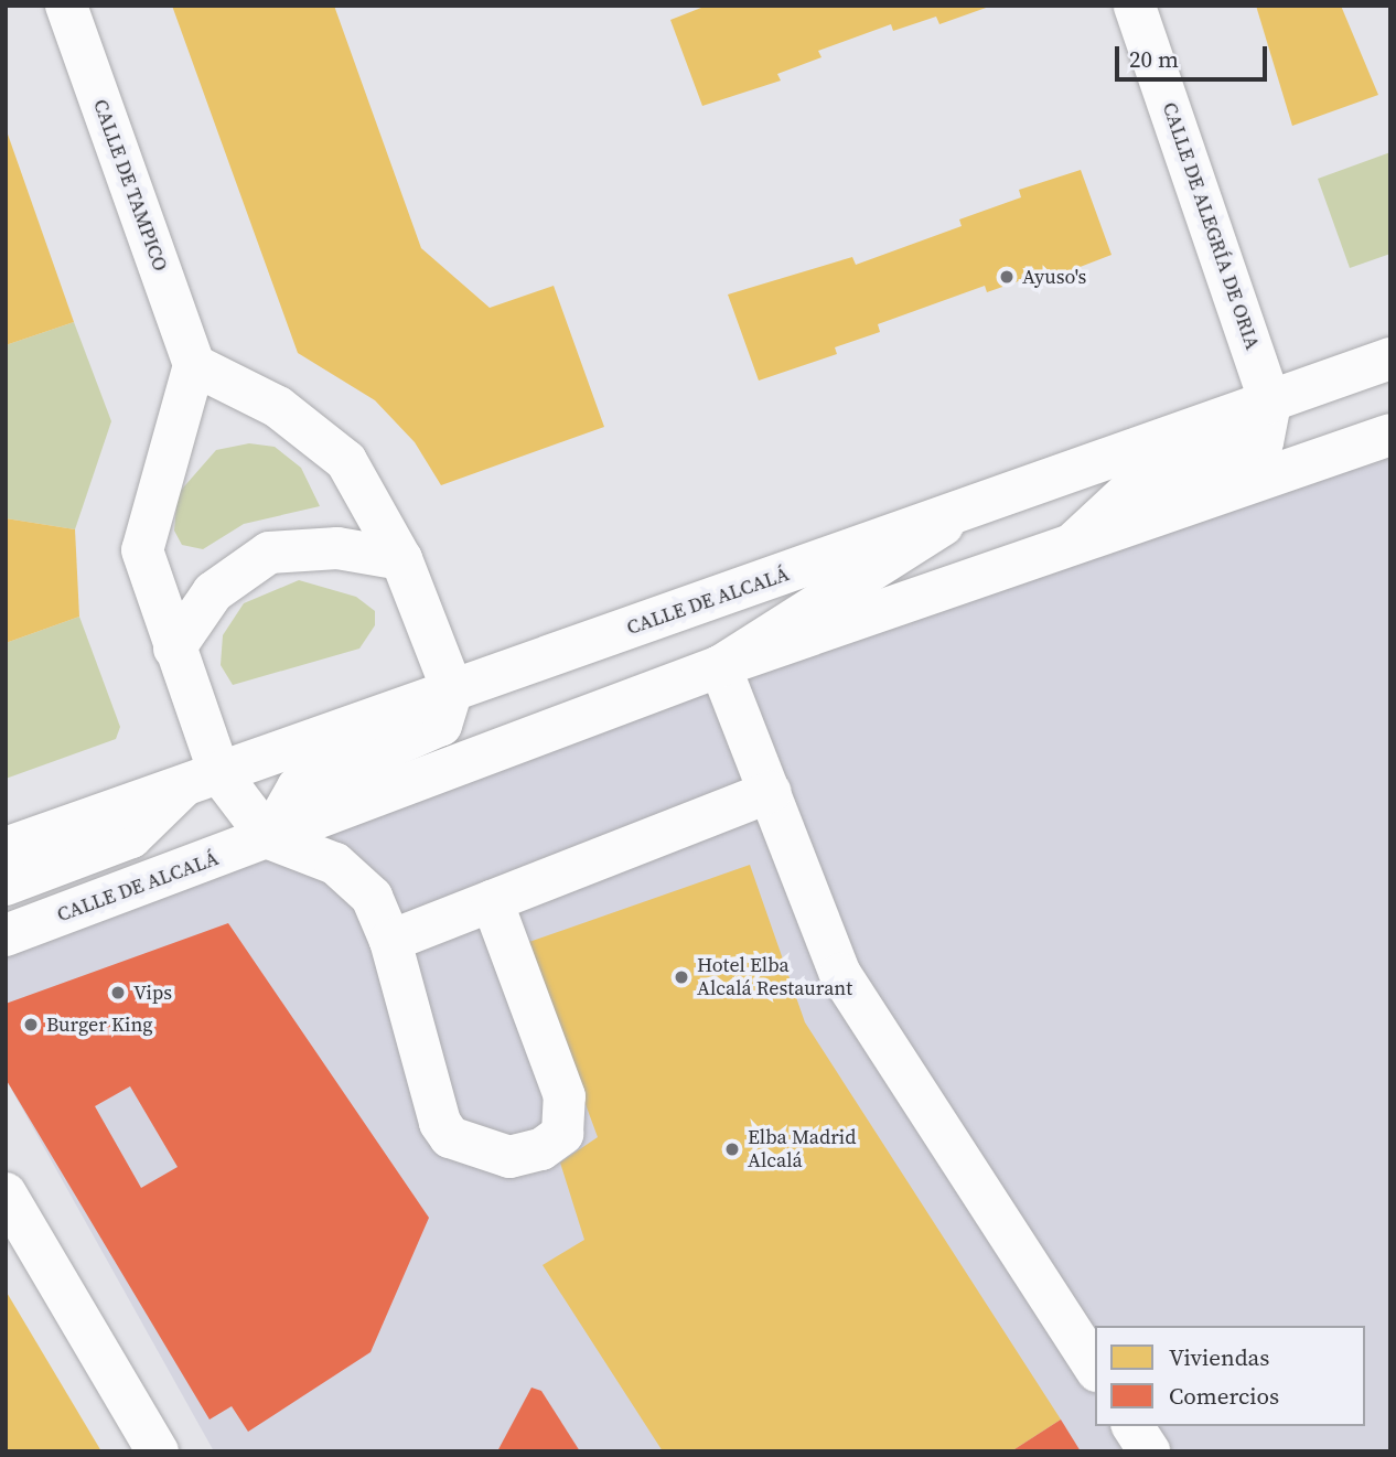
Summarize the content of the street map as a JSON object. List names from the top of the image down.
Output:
{
  "streets": {
    "street": ["CALLE DE TAMPICO", "CALLE DE ALEGRÍA DE ORIA", "CALLE DE ALCALÁ"]
  },
  "crossings": [
    ["CALLE DE ALEGRÍA DE ORIA", "CALLE DE ALCALÁ"]
  ],
  "places": [
    "Ayuso's",
    "Hotel Elba Alcalá Restaurant",
    "Vips",
    "Burger King",
    "Elba Madrid Alcalá"
  ],
  "legend": ["Viviendas", "Comercios"],
  "scale_bar": "20 m"
}
